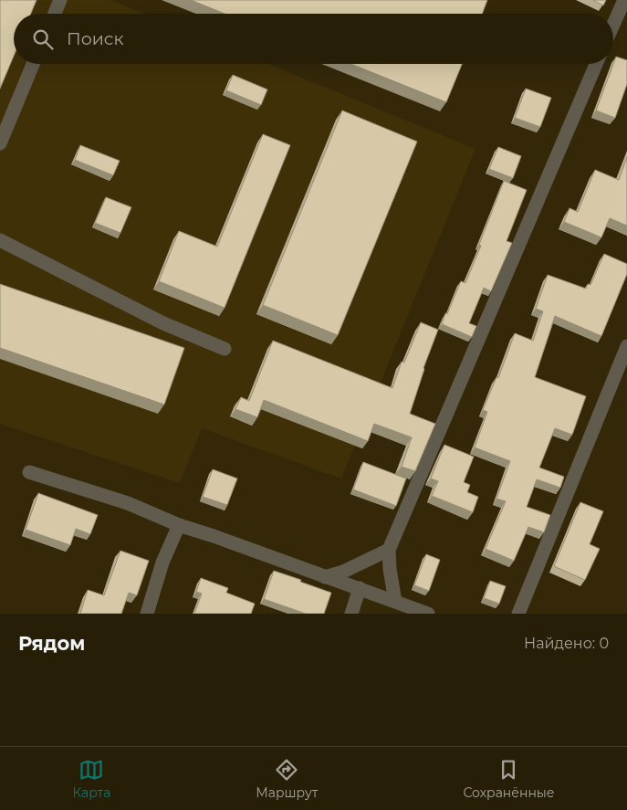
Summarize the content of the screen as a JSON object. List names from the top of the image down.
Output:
{
  "page": {
    "search": "Поиск",
    "heading": ["Рядом", "Найдено: 0"],
    "nav": ["Карта", "Маршрут", "Сохранённые"]
  }
}
